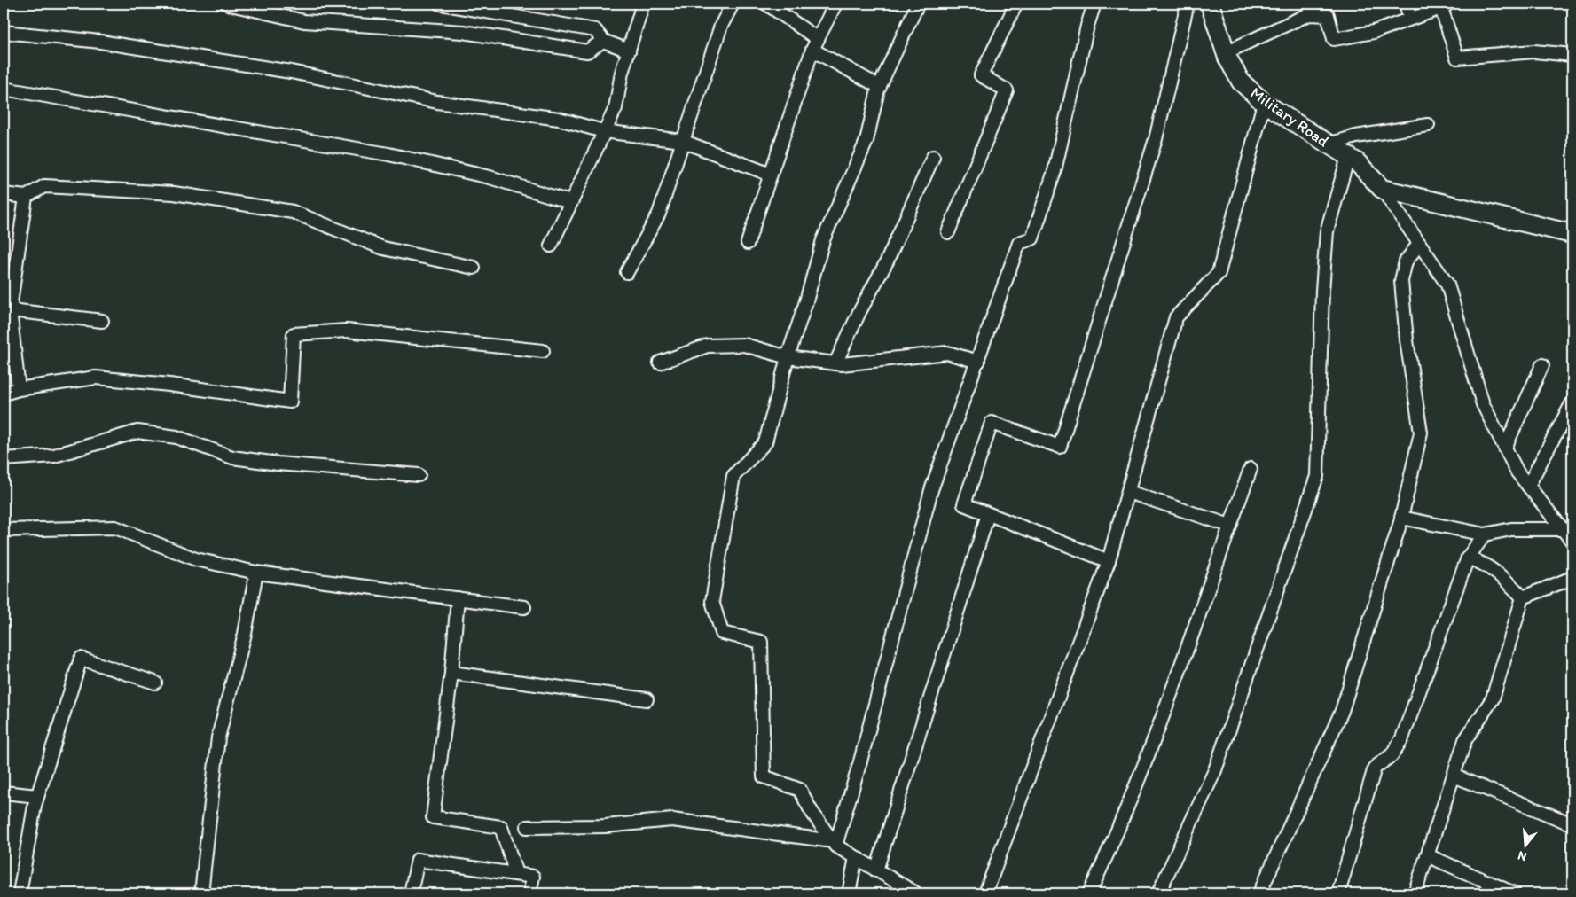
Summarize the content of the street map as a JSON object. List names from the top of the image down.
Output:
{
  "streets": {
    "street": ["Military Road"]
  },
  "north": "bottom"
}
